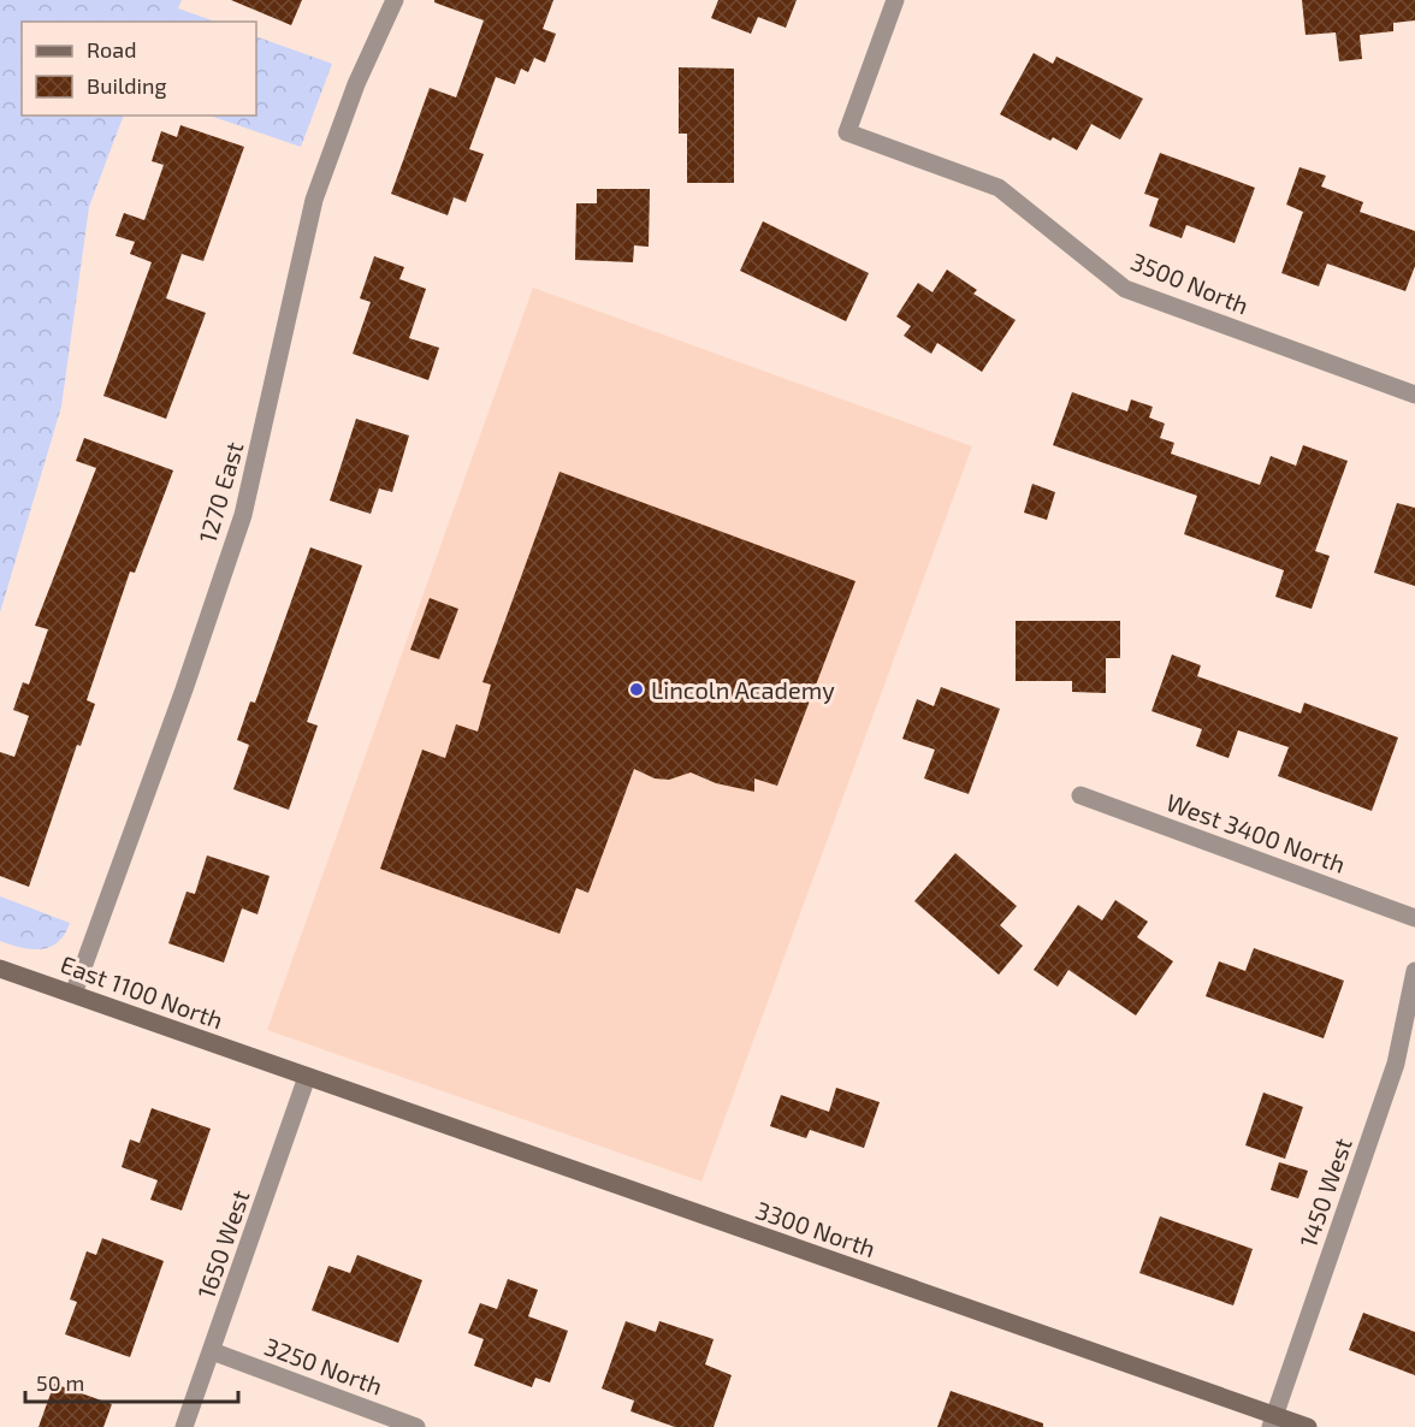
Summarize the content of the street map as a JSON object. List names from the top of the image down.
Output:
{
  "streets": {
    "street": [
      "3500 North",
      "1270 East",
      "West 3400 North",
      "East 1100 North",
      "1450 West",
      "3300 North",
      "1650 West",
      "3250 North"
    ]
  },
  "crossings": [
    ["1270 East", "East 1100 North"],
    ["East 1100 North", "3300 North"],
    ["East 1100 North", "1650 West"],
    ["1450 West", "3300 North"],
    ["3300 North", "1650 West"],
    ["1650 West", "3250 North"]
  ],
  "places": ["Lincoln Academy"],
  "legend": ["Road", "Building"],
  "scale_bar": "50 m"
}
